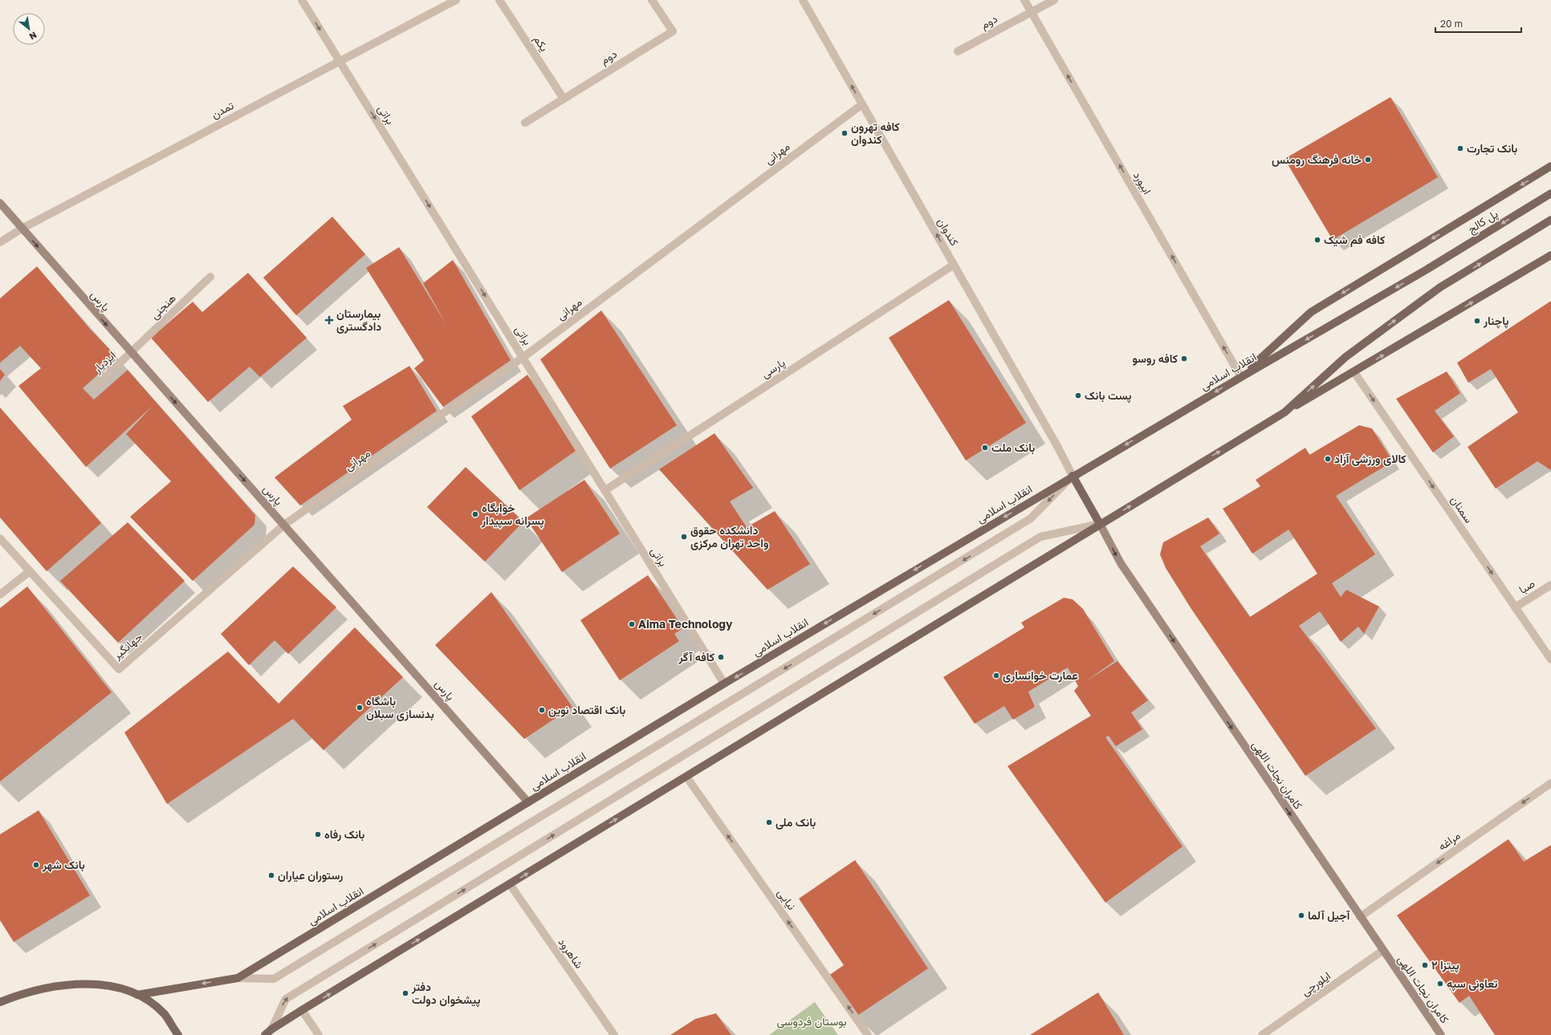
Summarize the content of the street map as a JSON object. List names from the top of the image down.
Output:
{
  "streets": {
    "main road": ["پل کالج", "انقلاب اسلامی"],
    "street": [
      "دوم",
      "یکم",
      "تمدن",
      "براتی",
      "مهرانی",
      "ابیورد",
      "کندوان",
      "پارس",
      "هنجنی",
      "ایزدیار",
      "پارسی",
      "سمنان",
      "صبا",
      "جهانگیر",
      "کامران نجات اللهی",
      "مراغه",
      "نیایی",
      "شاهرود",
      "ایلورچی"
    ]
  },
  "crossings": [
    ["دوم", "یکم"],
    ["دوم", "ابیورد"],
    ["تمدن", "براتی"],
    ["تمدن", "پارس"],
    ["براتی", "مهرانی"],
    ["براتی", "پارسی"],
    ["براتی", "انقلاب اسلامی"],
    ["مهرانی", "کندوان"],
    ["مهرانی", "پارس"],
    ["مهرانی", "جهانگیر"],
    ["ابیورد", "انقلاب اسلامی"],
    ["پل کالج", "انقلاب اسلامی"],
    ["کندوان", "پارسی"],
    ["کندوان", "انقلاب اسلامی"],
    ["پارس", "هنجنی"],
    ["پارس", "ایزدیار"],
    ["پارس", "انقلاب اسلامی"],
    ["پارس", "جهانگیر"],
    ["هنجنی", "ایزدیار"],
    ["سمنان", "صبا"],
    ["کامران نجات اللهی", "مراغه"],
    ["کامران نجات اللهی", "ایلورچی"]
  ],
  "one_way": [
    "براتی",
    "ابیورد",
    "کندوان",
    "پارس",
    "سمنان",
    "کامران نجات اللهی",
    "مراغه",
    "نیایی"
  ],
  "parks": ["بوستان فردوسی"],
  "places": {
    "other": [
      "کافه تهرون کندوان",
      "بانک تجارت",
      "خانه فرهنگ رومنس",
      "کافه فم شیک",
      "پاچنار",
      "کافه روسو",
      "پست بانک",
      "بانک ملت",
      "کالای ورزشی آزاد",
      "خوابگاه پسرانه سپیدار",
      "دانشکده حقوق واحد تهران مرکزی",
      "Aima Technology",
      "کافه آگر",
      "عمارت خوانساری",
      "باشگاه بدنسازی سبلان",
      "بانک اقتصاد نوین",
      "بانک ملی",
      "بانک رفاه",
      "بانک شهر",
      "رستوران عیاران",
      "آجیل آلما",
      "پیتزا ۲",
      "تعاونی سپه",
      "دفتر پیشخوان دولت"
    ],
    "health": ["بیمارستان دادگستری"]
  },
  "scale_bar": "20 m",
  "north": "bottom right"
}
